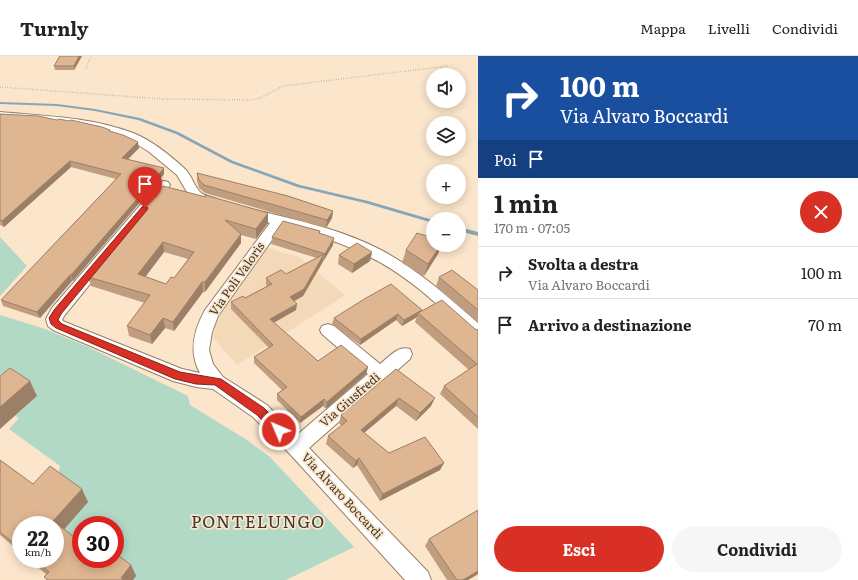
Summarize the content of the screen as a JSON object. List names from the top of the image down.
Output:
{
  "streets": {
    "street": ["Via Poli Valoris", "Via Giusfredi", "Via Alvaro Boccardi"]
  },
  "crossings": [
    ["Via Poli Valoris", "Via Alvaro Boccardi"],
    ["Via Giusfredi", "Via Alvaro Boccardi"]
  ],
  "districts": ["PONTELUNGO"],
  "page": {
    "header": "Turnly",
    "nav": ["Mappa", "Livelli", "Condividi"],
    "turn": ["100 m", "Via Alvaro Boccardi"],
    "map_buttons": ["+", "−"],
    "then": "Poi",
    "heading": ["1 min", "170 m · 07:05"],
    "list": [
      {
        "name": "Svolta a destra",
        "note": "Via Alvaro Boccardi",
        "value": "100 m"
      },
      {
        "name": "Arrivo a destinazione",
        "value": "70 m"
      }
    ],
    "speed": "22 km/h",
    "limit": "30",
    "buttons": ["Esci", "Condividi"]
  }
}
